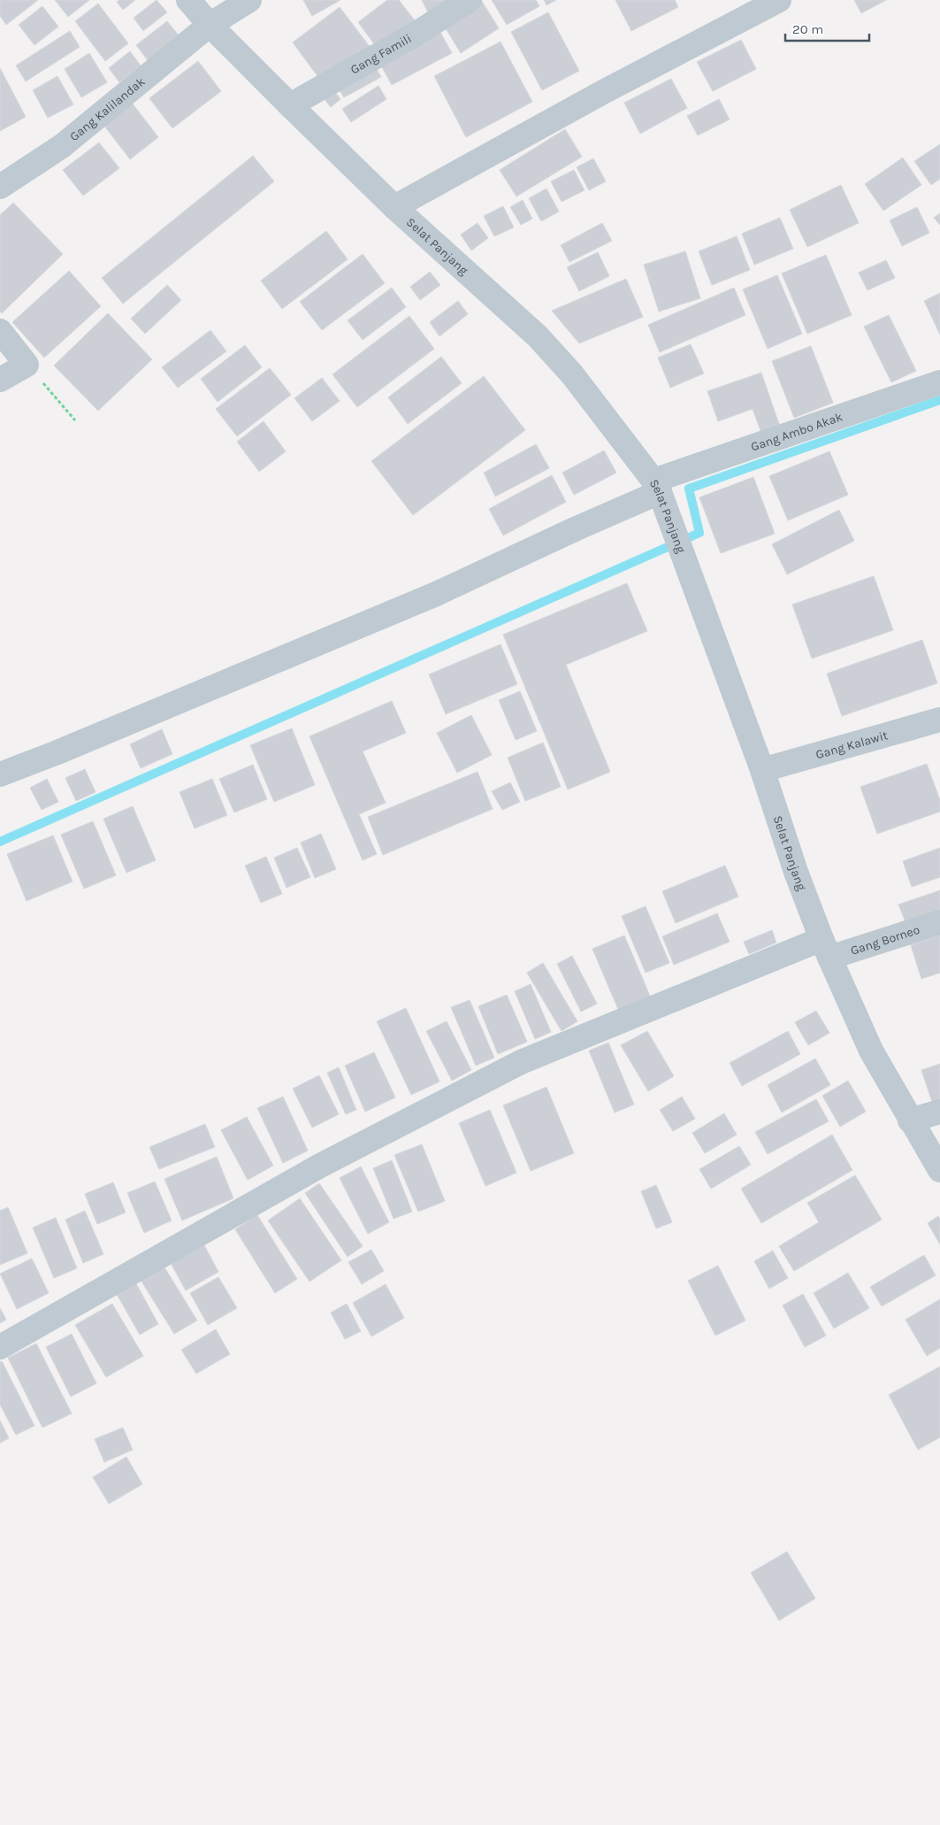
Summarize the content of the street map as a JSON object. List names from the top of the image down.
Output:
{
  "streets": {
    "street": [
      "Gang Famili",
      "Gang Kalilandak",
      "Selat Panjang",
      "Gang Ambo Akak",
      "Gang Kalawit",
      "Gang Borneo"
    ]
  },
  "crossings": [
    ["Gang Famili", "Selat Panjang"],
    ["Gang Kalilandak", "Selat Panjang"],
    ["Selat Panjang", "Gang Ambo Akak"],
    ["Selat Panjang", "Gang Kalawit"],
    ["Selat Panjang", "Gang Borneo"]
  ],
  "scale_bar": "20 m"
}
